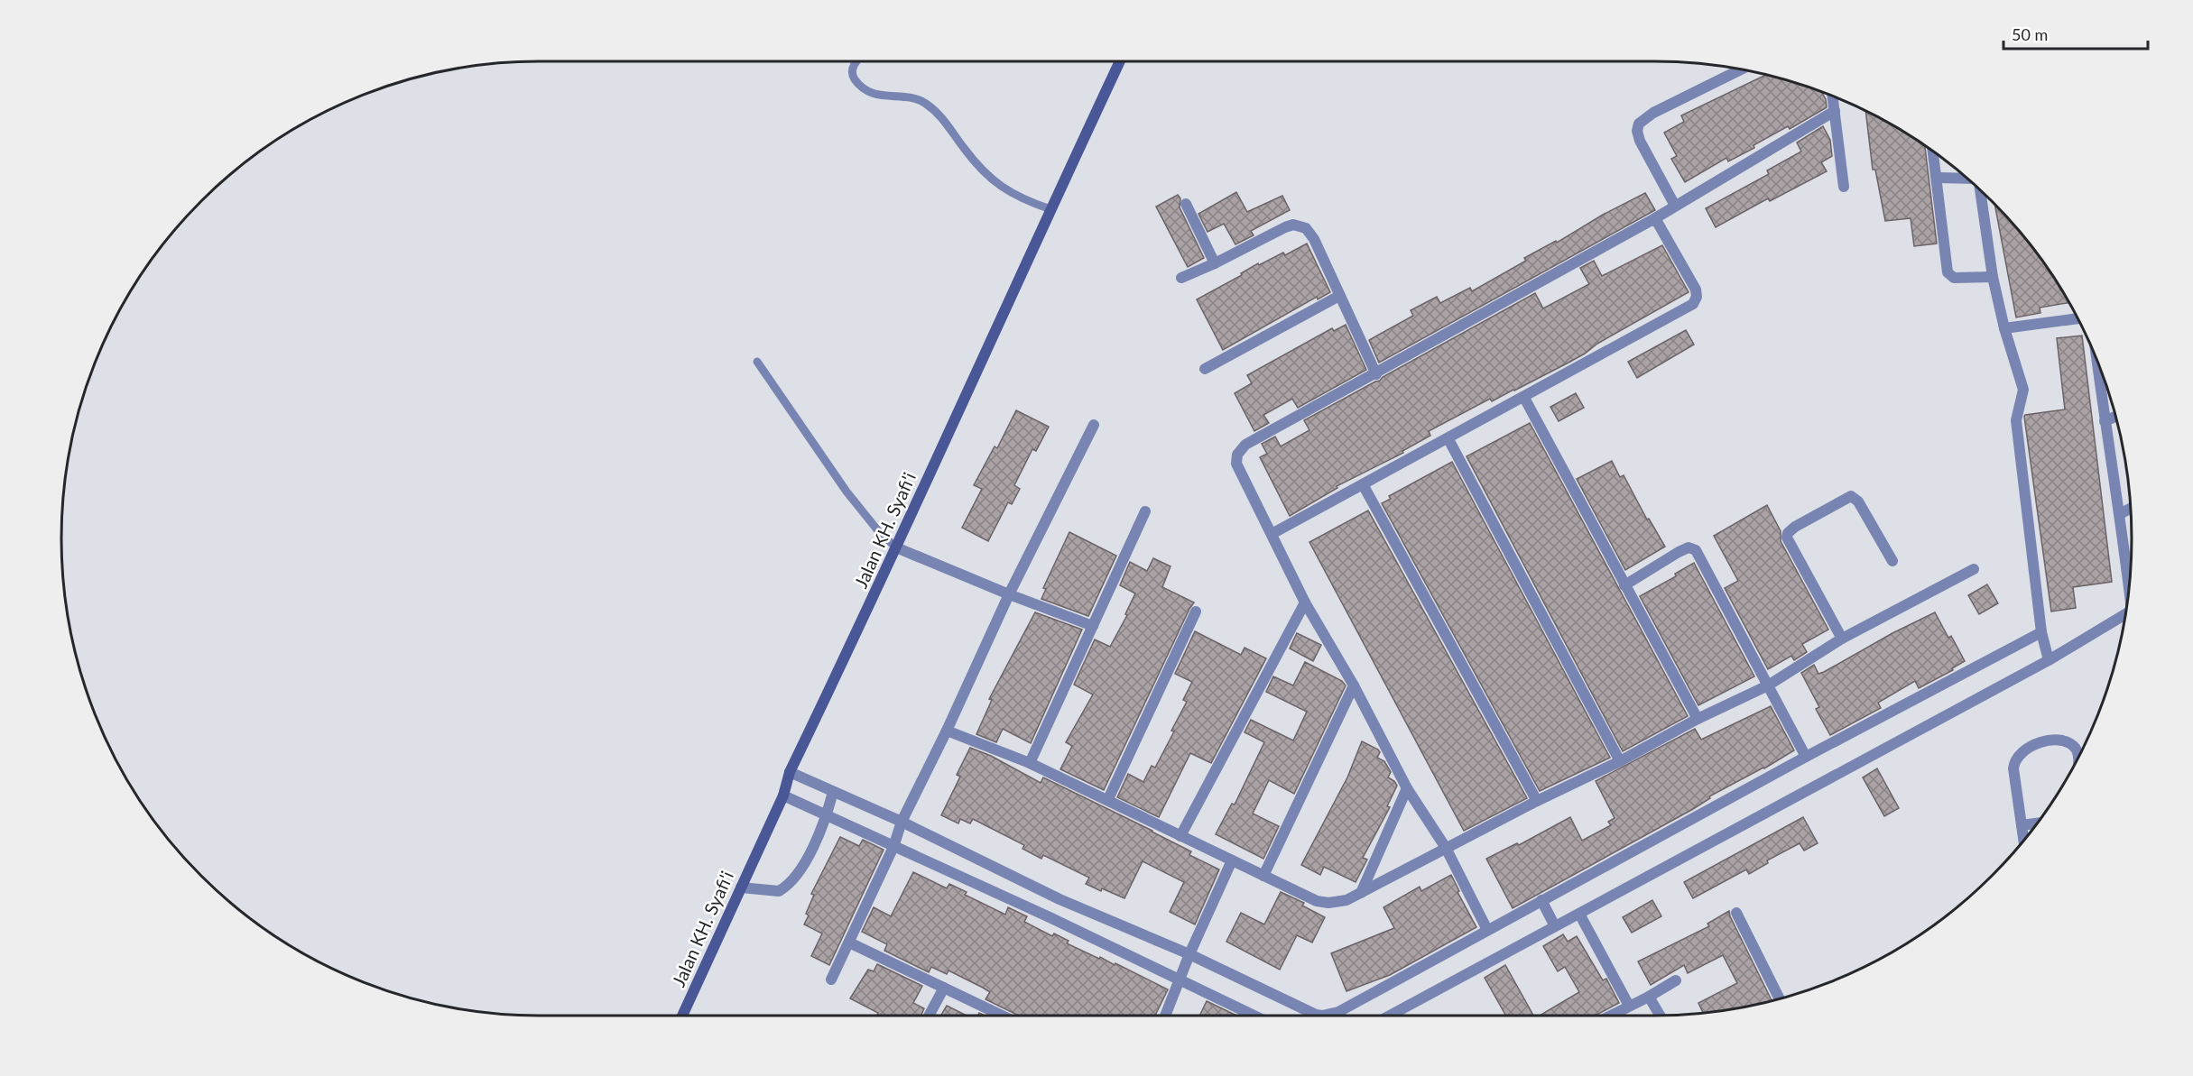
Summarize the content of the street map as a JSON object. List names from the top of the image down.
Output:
{
  "streets": {
    "main road": ["Jalan KH. Syafi'i"]
  },
  "scale_bar": "50 m"
}
